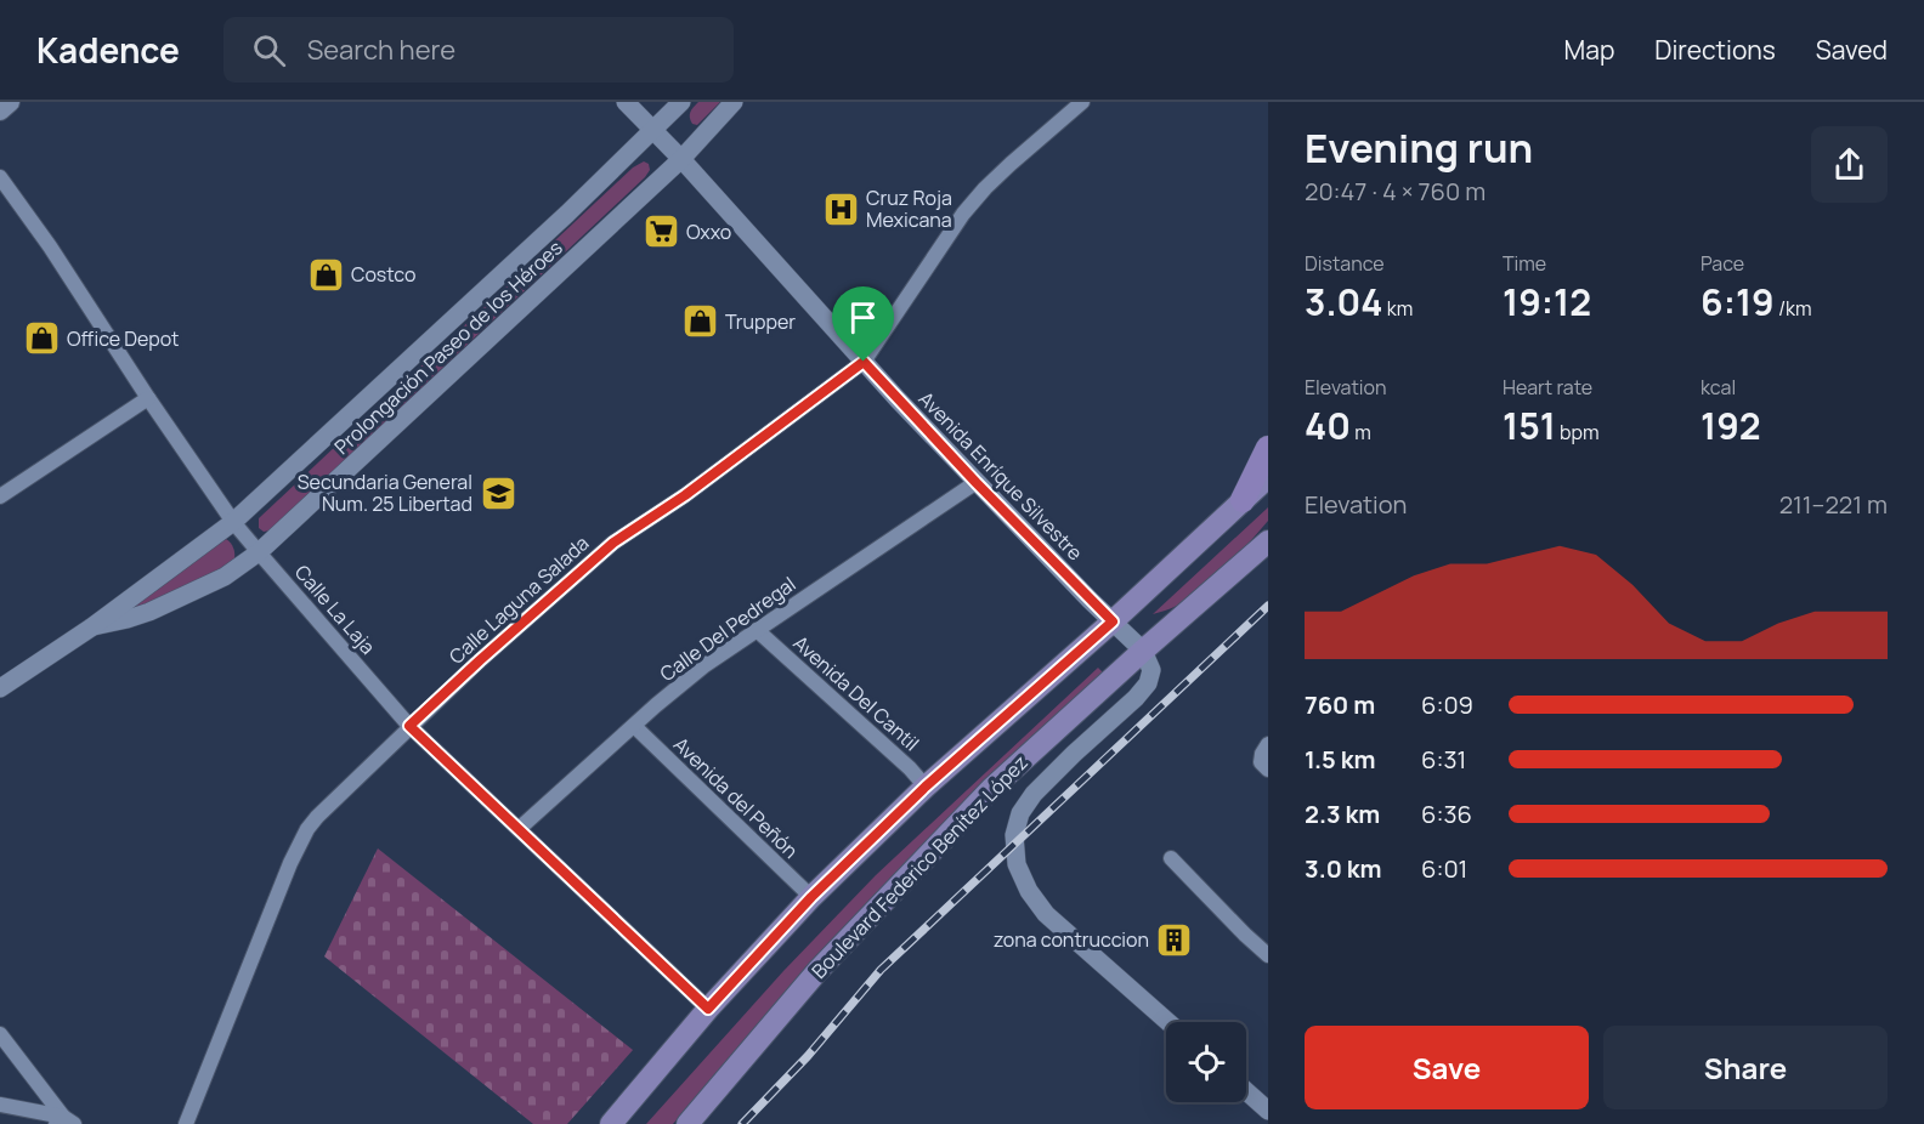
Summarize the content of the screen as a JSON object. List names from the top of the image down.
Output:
{
  "streets": {
    "main road": ["Boulevard Federico Benítez López"],
    "street": [
      "Prolongación Paseo de los Héroes",
      "Avenida Enríque Silvestre",
      "Calle Laguna Salada",
      "Calle La Laja",
      "Calle Del Pedregal",
      "Avenida Del Cantil",
      "Avenida del Peñón"
    ]
  },
  "crossings": [
    ["Prolongación Paseo de los Héroes", "Avenida Enríque Silvestre"],
    ["Prolongación Paseo de los Héroes", "Calle La Laja"],
    ["Avenida Enríque Silvestre", "Calle Laguna Salada"],
    ["Avenida Enríque Silvestre", "Calle Del Pedregal"],
    ["Avenida Enríque Silvestre", "Boulevard Federico Benítez López"],
    ["Calle Laguna Salada", "Calle La Laja"],
    ["Calle La Laja", "Calle Del Pedregal"],
    ["Calle Del Pedregal", "Avenida Del Cantil"],
    ["Calle Del Pedregal", "Avenida del Peñón"]
  ],
  "places": {
    "hospital": ["Cruz Roja Mexicana"],
    "supermarket": ["Oxxo"],
    "shop": ["Costco", "Trupper", "Office Depot"],
    "school or university": ["Secundaria General Num. 25 Libertad"],
    "building": ["zona contruccion"]
  },
  "page": {
    "header": "Kadence",
    "search": "Search here",
    "nav": ["Map", "Directions", "Saved"],
    "heading": ["Evening run", "20:47 · 4 × 760 m"],
    "stats": [
      ["Distance", "3.04 km"],
      ["Time", "19:12"],
      ["Pace", "6:19 /km"],
      ["Elevation", "40 m"],
      ["Heart rate", "151 bpm"],
      ["kcal", "192"]
    ],
    "chart": ["Elevation", "211–221 m"],
    "list": [
      {
        "name": "760 m",
        "note": "6:09"
      },
      {
        "name": "1.5 km",
        "note": "6:31"
      },
      {
        "name": "2.3 km",
        "note": "6:36"
      },
      {
        "name": "3.0 km",
        "note": "6:01"
      }
    ],
    "buttons": ["Save", "Share"]
  }
}
